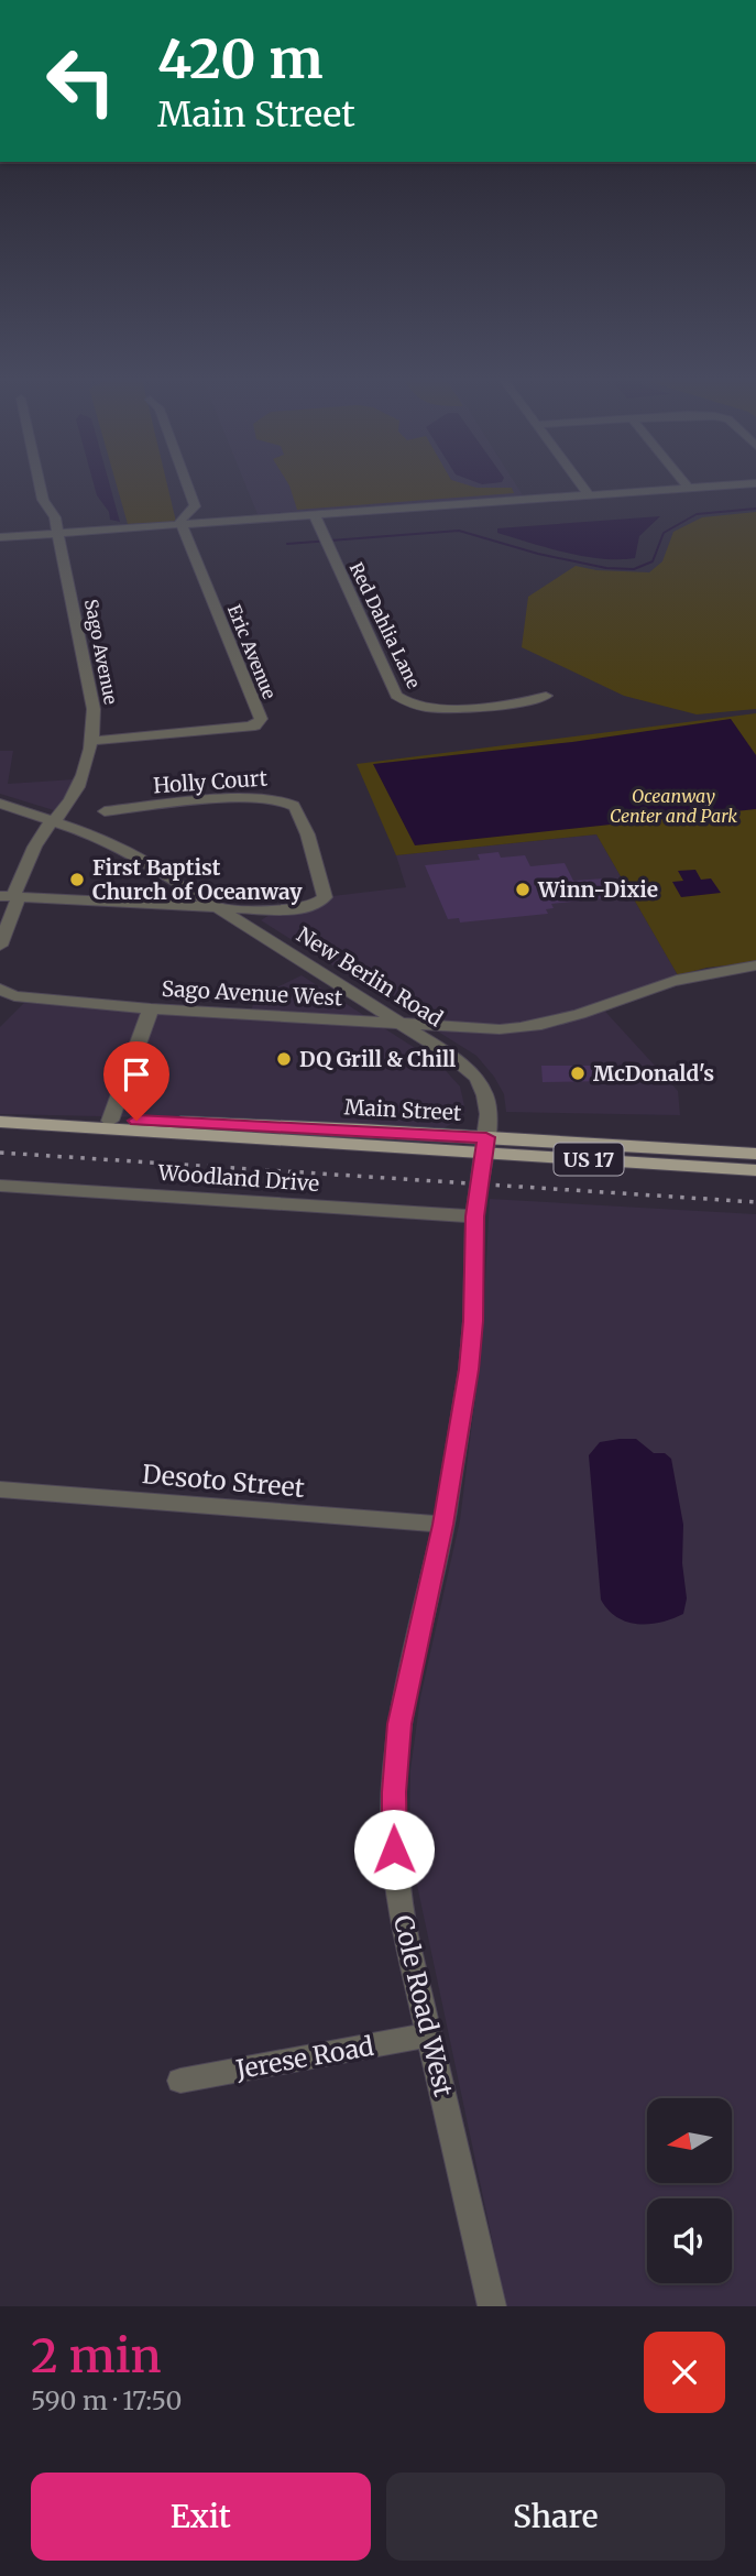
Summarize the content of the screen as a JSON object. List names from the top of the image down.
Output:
{
  "streets": {
    "main road": ["Main Street", "US 17"],
    "street": [
      "Red Dahlia Lane",
      "Sago Avenue",
      "Eric Avenue",
      "Holly Court",
      "New Berlin Road",
      "Sago Avenue West",
      "Woodland Drive",
      "Desoto Street",
      "Cole Road West",
      "Jerese Road"
    ]
  },
  "crossings": [
    ["Sago Avenue", "Eric Avenue"],
    ["Sago Avenue", "New Berlin Road"],
    ["Holly Court", "New Berlin Road"],
    ["New Berlin Road", "Sago Avenue West"],
    ["New Berlin Road", "Main Street"],
    ["New Berlin Road", "Cole Road West"],
    ["Main Street", "Cole Road West"],
    ["Woodland Drive", "Cole Road West"],
    ["Desoto Street", "Cole Road West"],
    ["Cole Road West", "Jerese Road"]
  ],
  "parks": ["Oceanway Center and Park"],
  "places": [
    "First Baptist Church of Oceanway",
    "Winn-Dixie",
    "DQ Grill & Chill",
    "McDonald's"
  ],
  "north": "left",
  "page": {
    "turn": ["420 m", "Main Street"],
    "heading": ["2 min", "590 m · 17:50"],
    "buttons": ["Exit", "Share"]
  }
}
